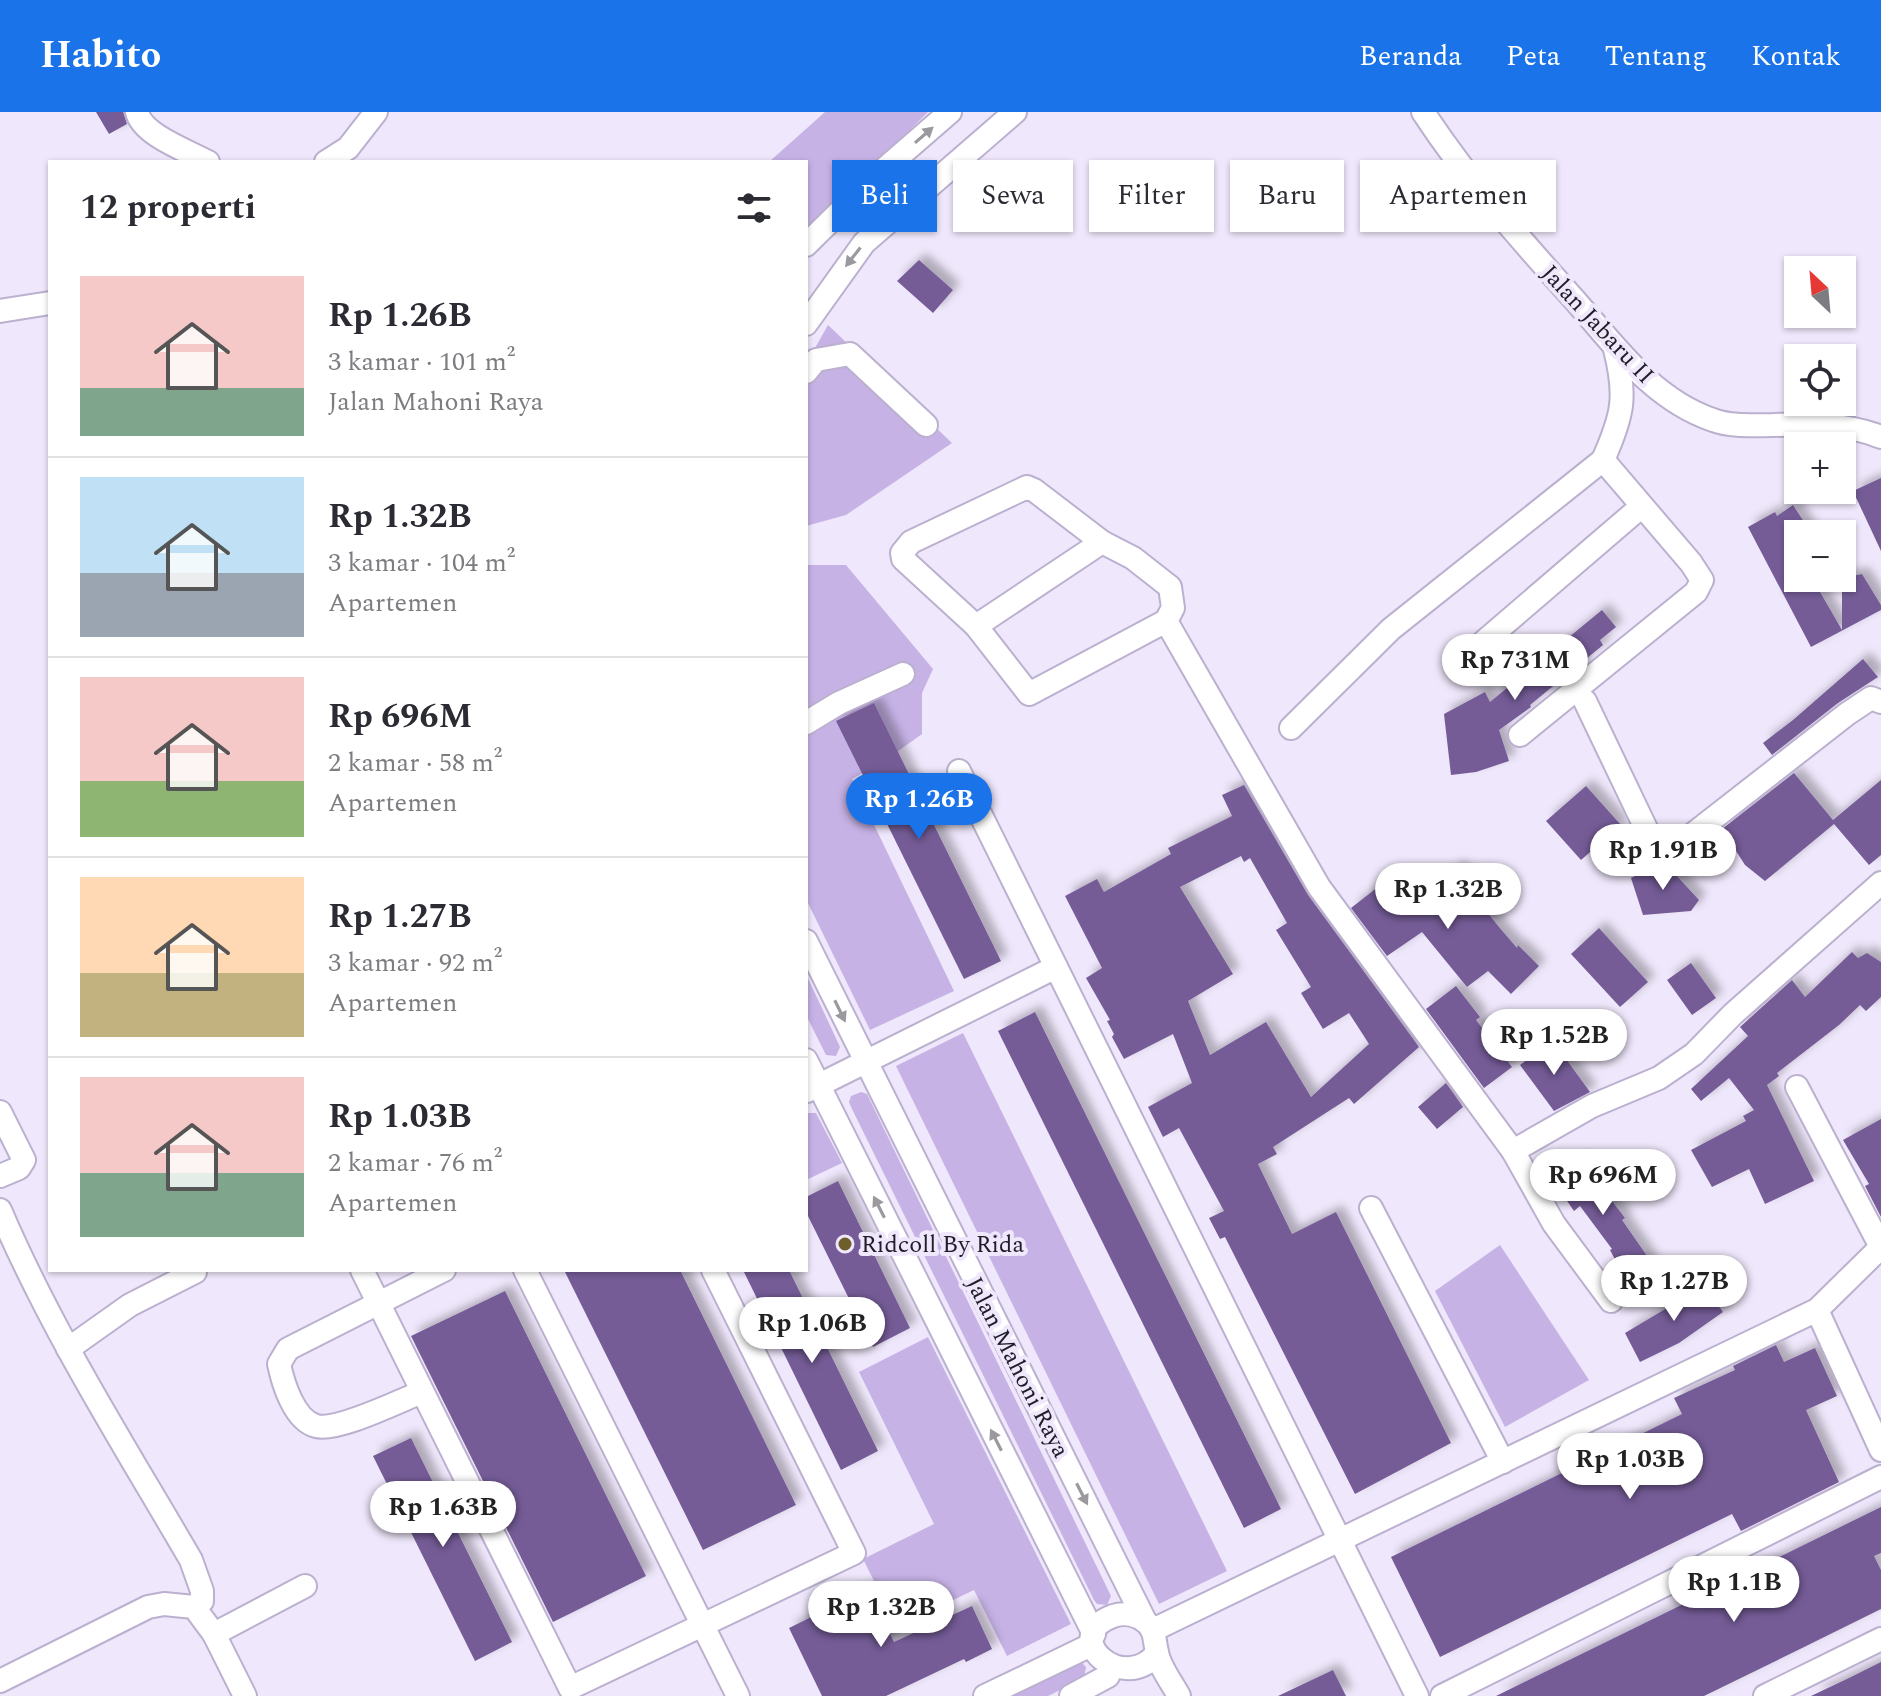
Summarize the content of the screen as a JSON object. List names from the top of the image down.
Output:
{
  "streets": {
    "street": ["Jalan Jabaru II", "Jalan Mahoni Raya"]
  },
  "places": ["Ridcoll By Rida"],
  "north": "top left",
  "page": {
    "header": "Habito",
    "nav": [
      "Beranda",
      "Peta",
      "Tentang",
      "Kontak"
    ],
    "chip": [
      "Beli",
      "Sewa",
      "Filter",
      "Baru",
      "Apartemen"
    ],
    "heading": "12 properti",
    "map_buttons": ["+", "−"],
    "list": [
      {
        "name": "Rp 1.26B",
        "note": "3 kamar · 101 m² · Jalan Mahoni Raya"
      },
      {
        "name": "Rp 1.32B",
        "note": "3 kamar · 104 m² · Apartemen"
      },
      {
        "name": "Rp 696M",
        "note": "2 kamar · 58 m² · Apartemen"
      },
      {
        "name": "Rp 1.27B",
        "note": "3 kamar · 92 m² · Apartemen"
      },
      {
        "name": "Rp 1.03B",
        "note": "2 kamar · 76 m² · Apartemen"
      }
    ],
    "price": [
      "Rp 731M",
      "Rp 1.26B",
      "Rp 1.91B",
      "Rp 1.32B",
      "Rp 1.52B",
      "Rp 696M",
      "Rp 1.27B",
      "Rp 1.06B",
      "Rp 1.03B",
      "Rp 1.63B",
      "Rp 1.1B",
      "Rp 1.32B"
    ]
  }
}
